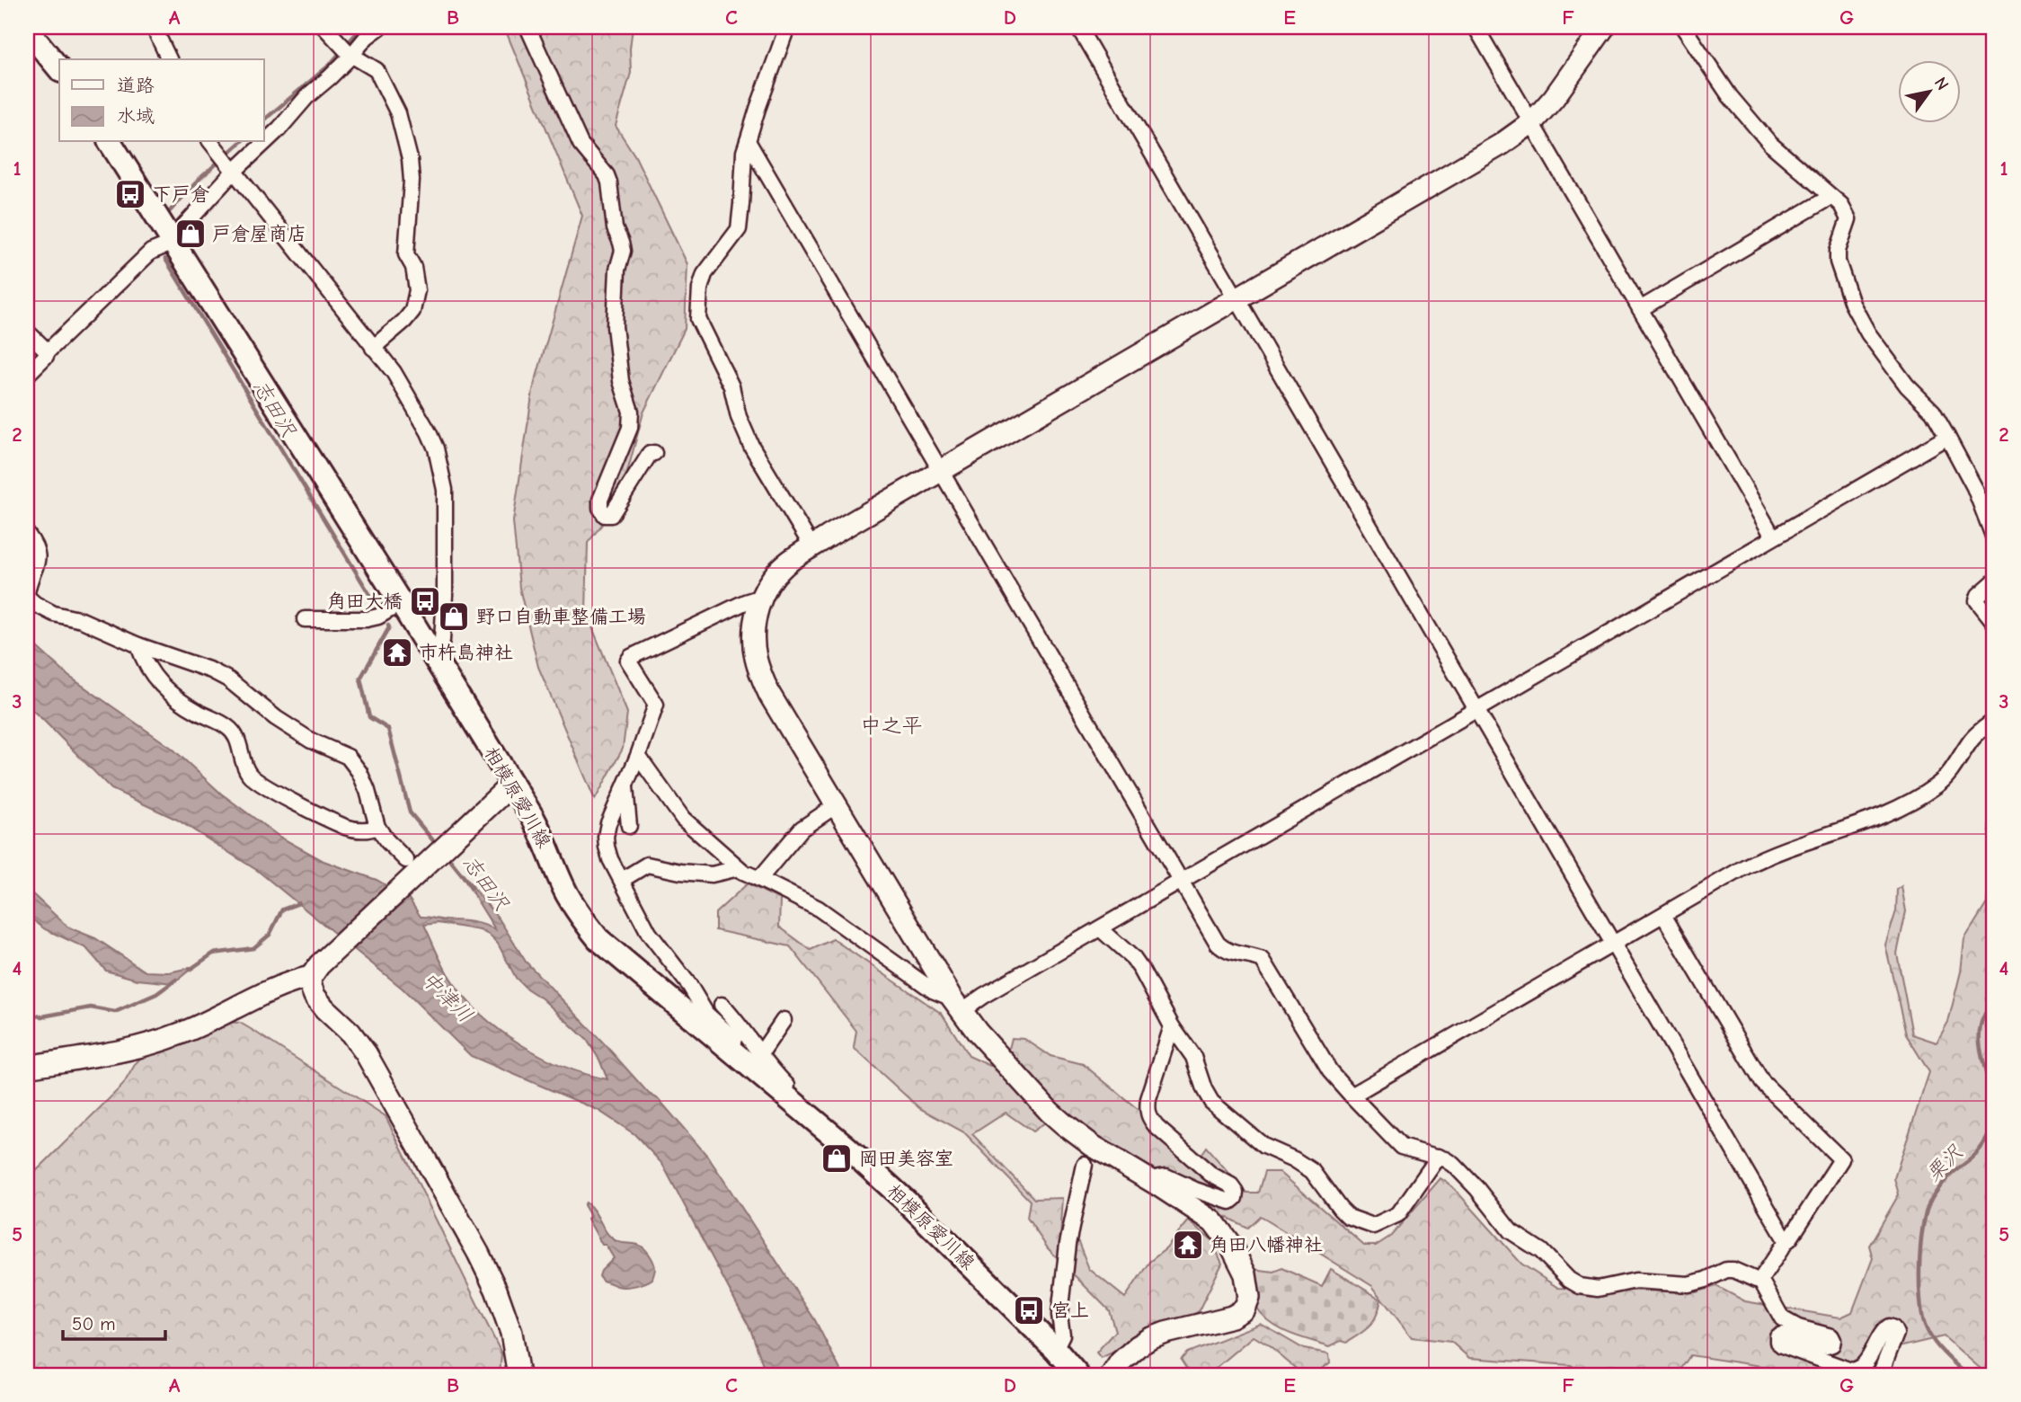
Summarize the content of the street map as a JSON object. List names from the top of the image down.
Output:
{
  "streets": {
    "main road": ["相模原愛川線"]
  },
  "districts": ["中之平"],
  "water": ["志田沢", "中津川", "栗沢"],
  "places": {
    "bus stop": ["下戸倉", "角田大橋", "宮上"],
    "shop": ["戸倉屋商店", "野口自動車整備工場", "岡田美容室"],
    "temple": ["市杵島神社", "角田八幡神社"]
  },
  "legend": ["道路", "水域"],
  "scale_bar": "50 m",
  "north": "top right",
  "grid": {
    "columns": [
      "A",
      "B",
      "C",
      "D",
      "E",
      "F",
      "G"
    ],
    "rows": [
      "1",
      "2",
      "3",
      "4",
      "5"
    ]
  }
}
